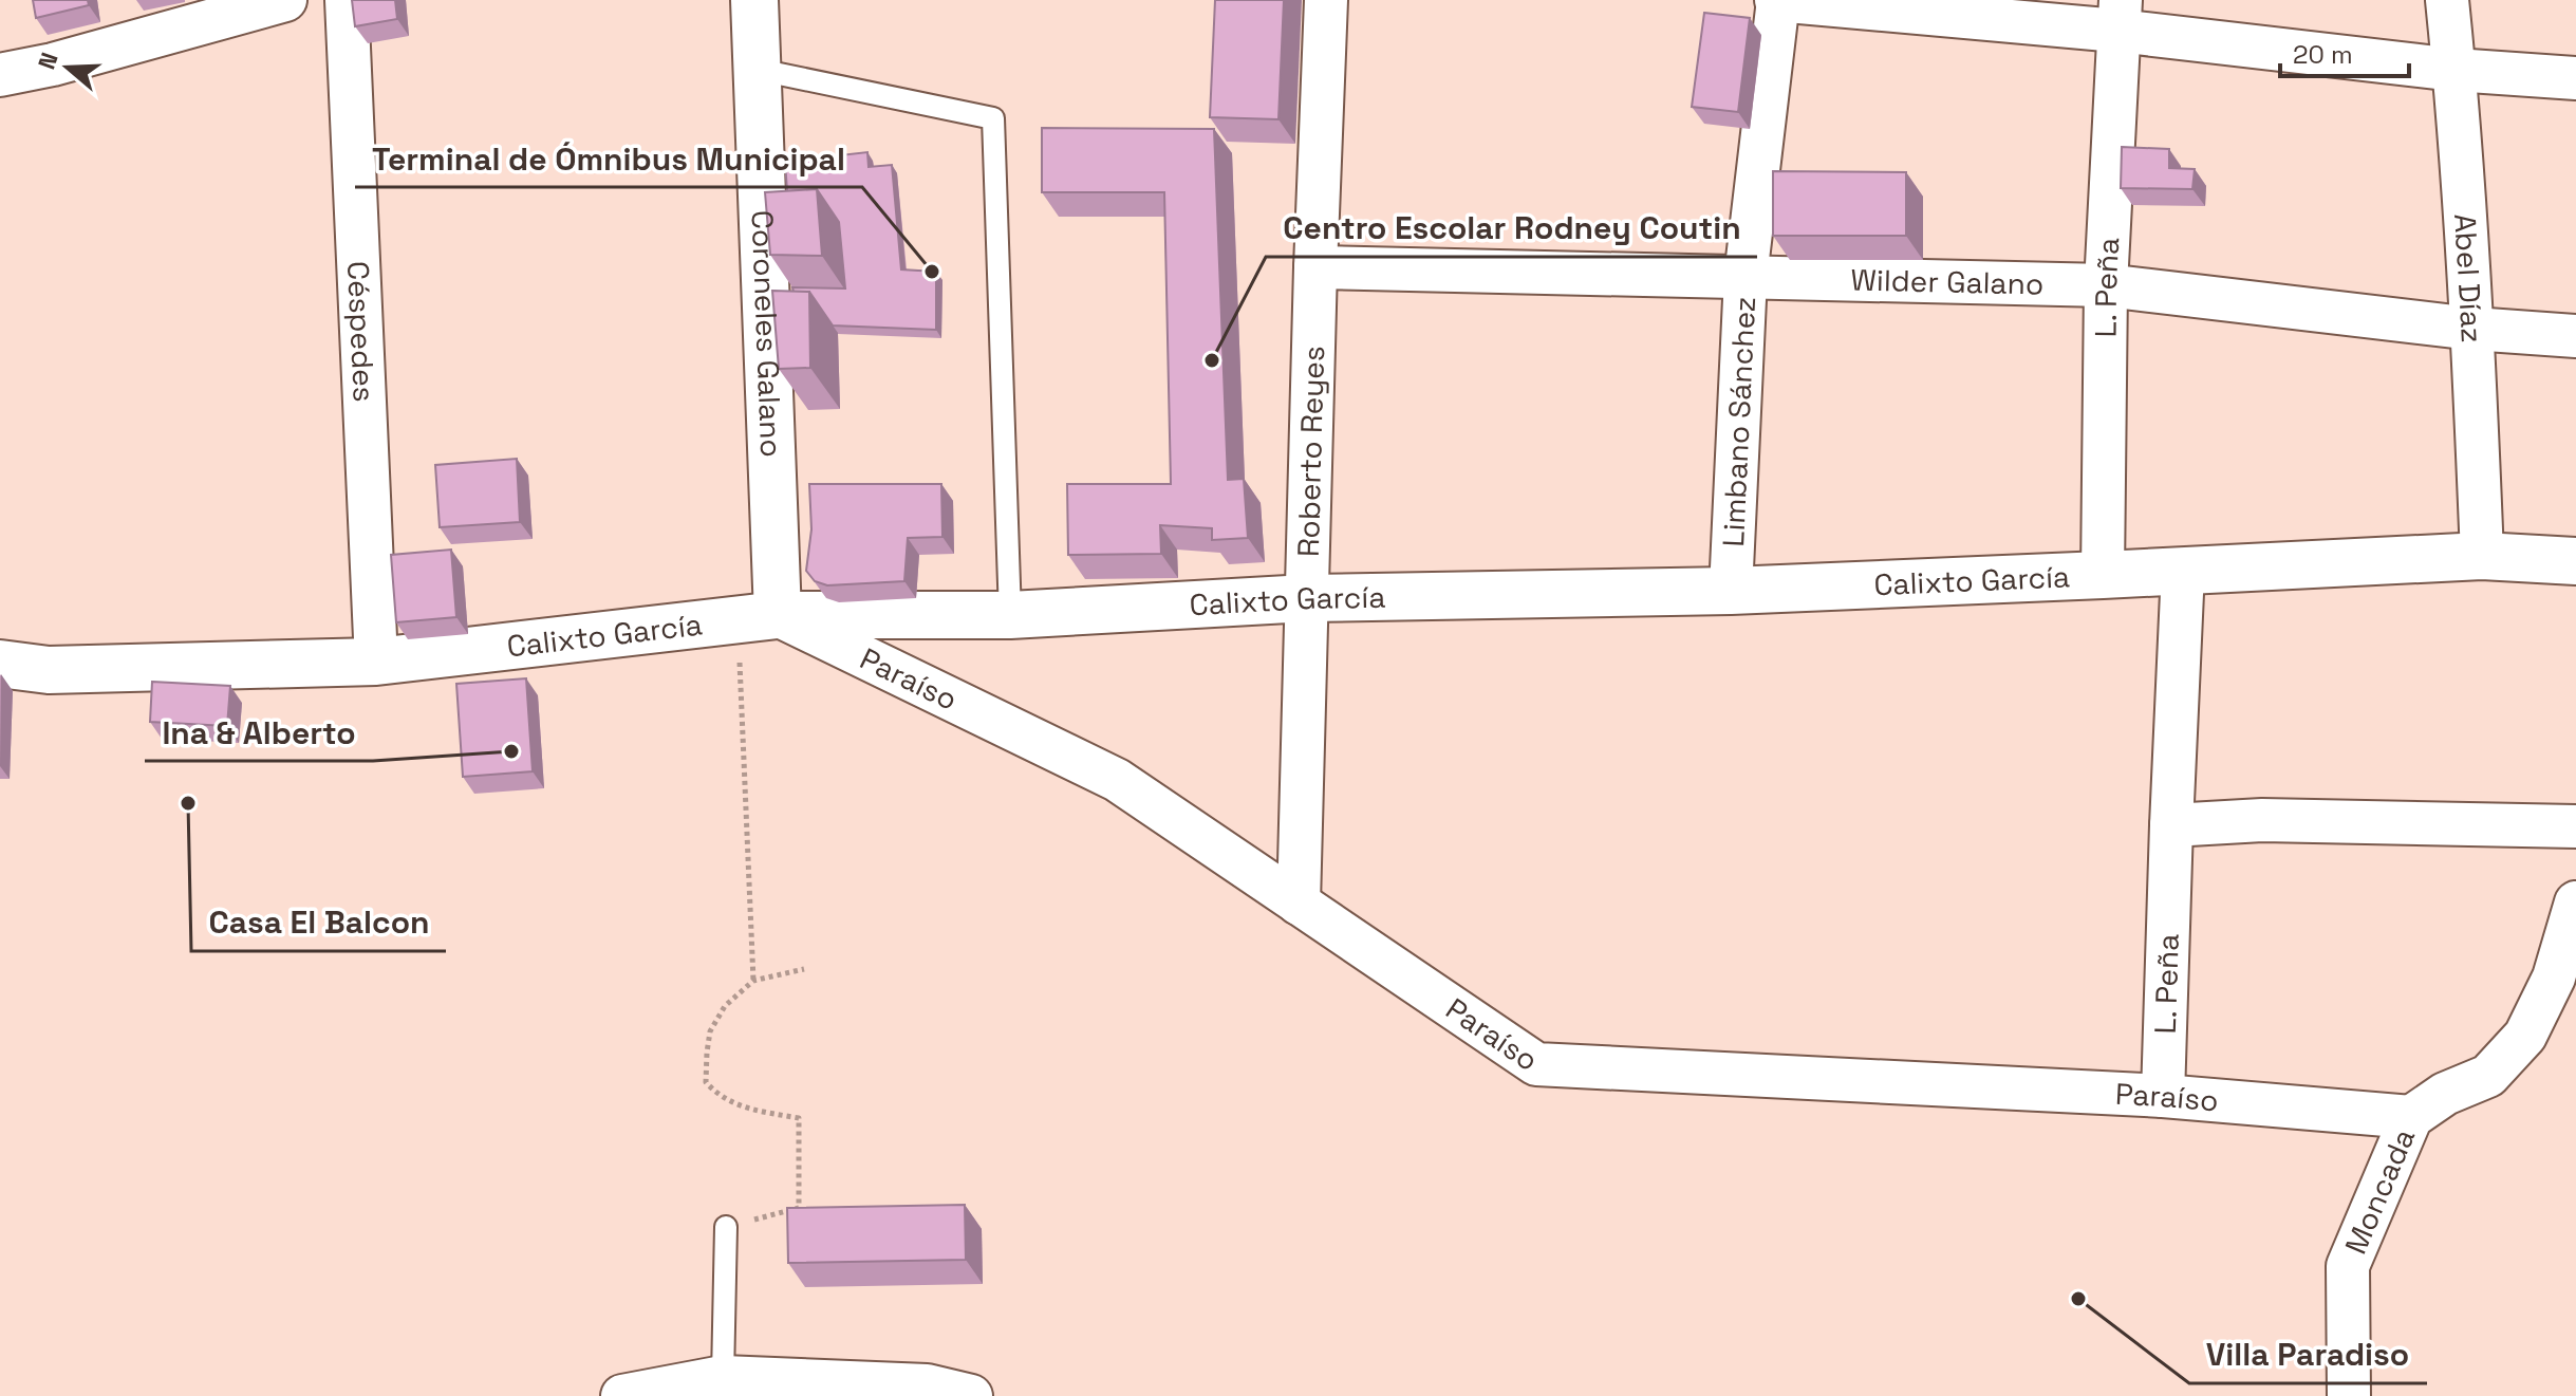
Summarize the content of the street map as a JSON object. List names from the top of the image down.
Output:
{
  "streets": {
    "main road": ["Coroneles Galano", "Calixto García"],
    "street": [
      "Abel Díaz",
      "Wilder Galano",
      "L. Peña",
      "Céspedes",
      "Limbano Sánchez",
      "Roberto Reyes",
      "Paraíso",
      "Moncada"
    ]
  },
  "crossings": [
    ["Abel Díaz", "Wilder Galano"],
    ["Abel Díaz", "Calixto García"],
    ["Wilder Galano", "L. Peña"],
    ["Wilder Galano", "Limbano Sánchez"],
    ["Wilder Galano", "Roberto Reyes"],
    ["L. Peña", "Calixto García"],
    ["L. Peña", "Paraíso"],
    ["Céspedes", "Calixto García"],
    ["Coroneles Galano", "Calixto García"],
    ["Coroneles Galano", "Paraíso"],
    ["Limbano Sánchez", "Calixto García"],
    ["Roberto Reyes", "Calixto García"],
    ["Roberto Reyes", "Paraíso"],
    ["Calixto García", "Paraíso"],
    ["Paraíso", "Moncada"]
  ],
  "places": [
    "Terminal de Ómnibus Municipal",
    "Centro Escolar Rodney Coutin",
    "Ina & Alberto",
    "Casa El Balcon",
    "Villa Paradiso"
  ],
  "scale_bar": "20 m",
  "north": "left"
}
